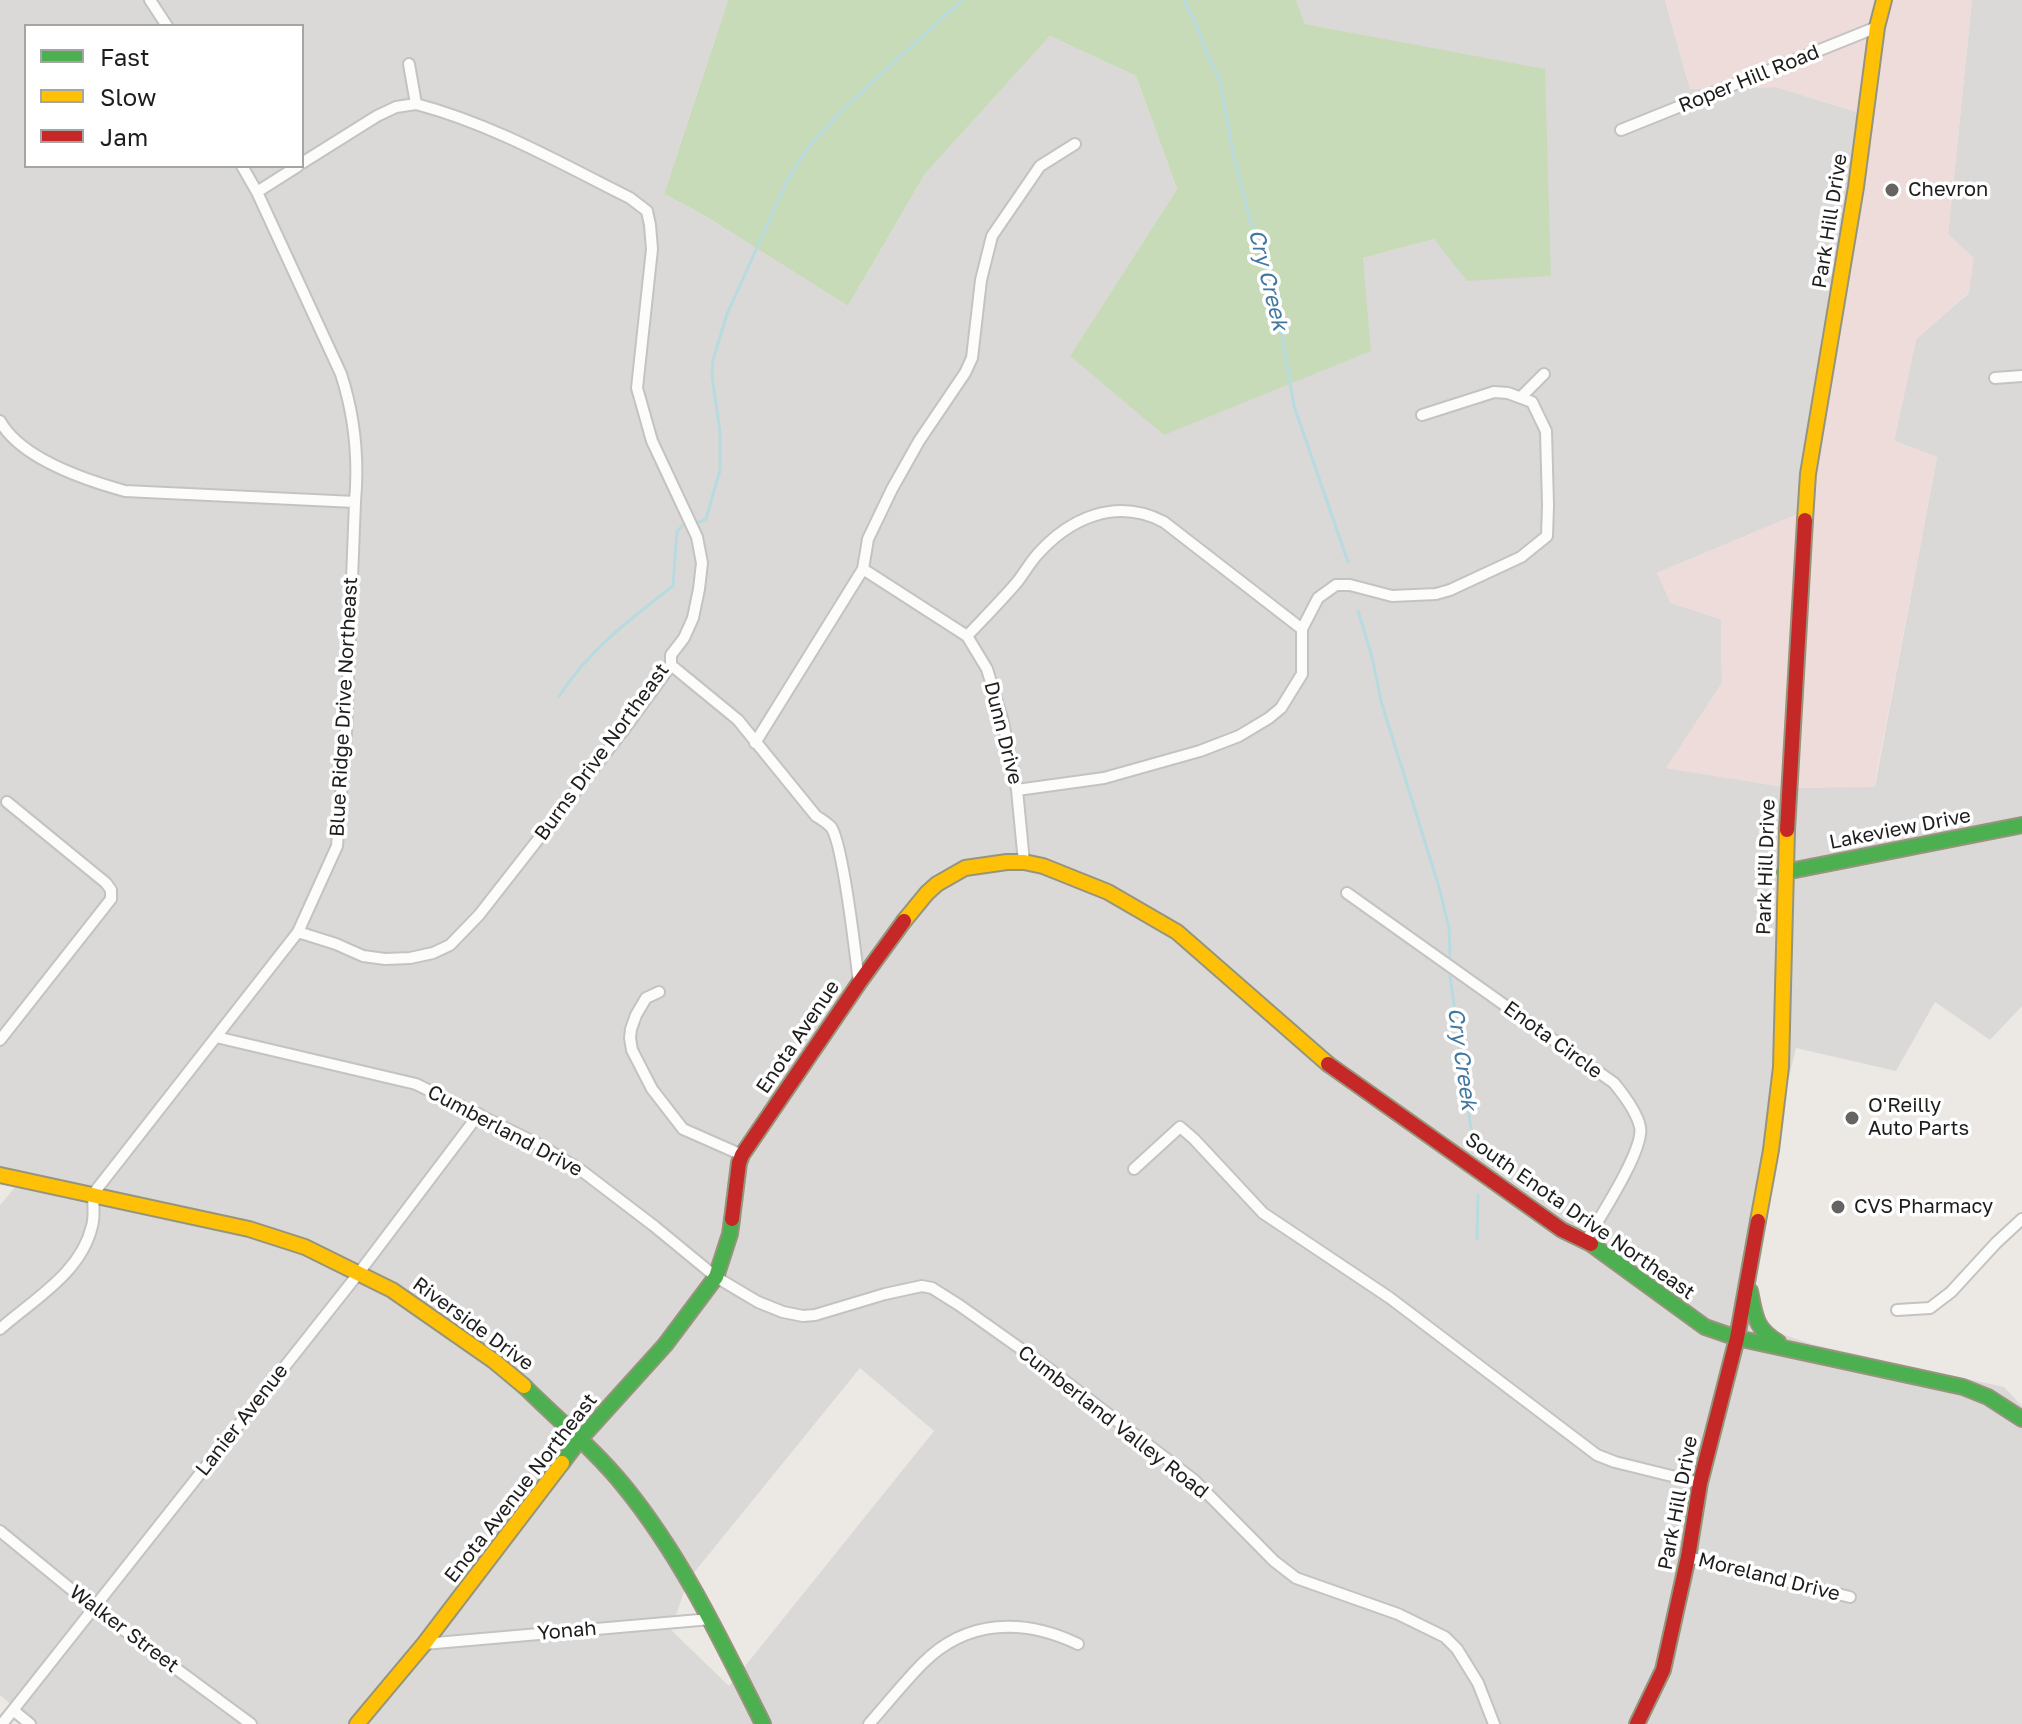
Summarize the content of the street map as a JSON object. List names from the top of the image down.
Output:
{
  "streets": {
    "street": [
      "Roper Hill Road",
      "Park Hill Drive",
      "Blue Ridge Drive Northeast",
      "Dunn Drive",
      "Burns Drive Northeast",
      "Lakeview Drive",
      "Enota Avenue",
      "Enota Circle",
      "Cumberland Drive",
      "South Enota Drive Northeast",
      "Riverside Drive",
      "Lanier Avenue",
      "Cumberland Valley Road",
      "Enota Avenue Northeast",
      "Moreland Drive",
      "Walker Street",
      "Yonah"
    ]
  },
  "crossings": [
    ["Roper Hill Road", "Park Hill Drive"],
    ["Park Hill Drive", "Lakeview Drive"],
    ["Park Hill Drive", "South Enota Drive Northeast"],
    ["Park Hill Drive", "Moreland Drive"],
    ["Blue Ridge Drive Northeast", "Burns Drive Northeast"],
    ["Blue Ridge Drive Northeast", "Cumberland Drive"],
    ["Blue Ridge Drive Northeast", "Riverside Drive"],
    ["Dunn Drive", "South Enota Drive Northeast"],
    ["Burns Drive Northeast", "Enota Avenue"],
    ["Enota Avenue", "Cumberland Drive"],
    ["Enota Avenue", "South Enota Drive Northeast"],
    ["Enota Avenue", "Cumberland Valley Road"],
    ["Enota Avenue", "Enota Avenue Northeast"],
    ["Enota Circle", "South Enota Drive Northeast"],
    ["Cumberland Drive", "Lanier Avenue"],
    ["Cumberland Drive", "Cumberland Valley Road"],
    ["Cumberland Drive", "Enota Avenue Northeast"],
    ["Riverside Drive", "Lanier Avenue"],
    ["Riverside Drive", "Enota Avenue Northeast"],
    ["Riverside Drive", "Yonah"],
    ["Lanier Avenue", "Walker Street"],
    ["Cumberland Valley Road", "Enota Avenue Northeast"],
    ["Enota Avenue Northeast", "Yonah"]
  ],
  "water": ["Cry Creek"],
  "places": ["Chevron", "O'Reilly Auto Parts", "CVS Pharmacy"],
  "legend": ["Fast", "Slow", "Jam"]
}
